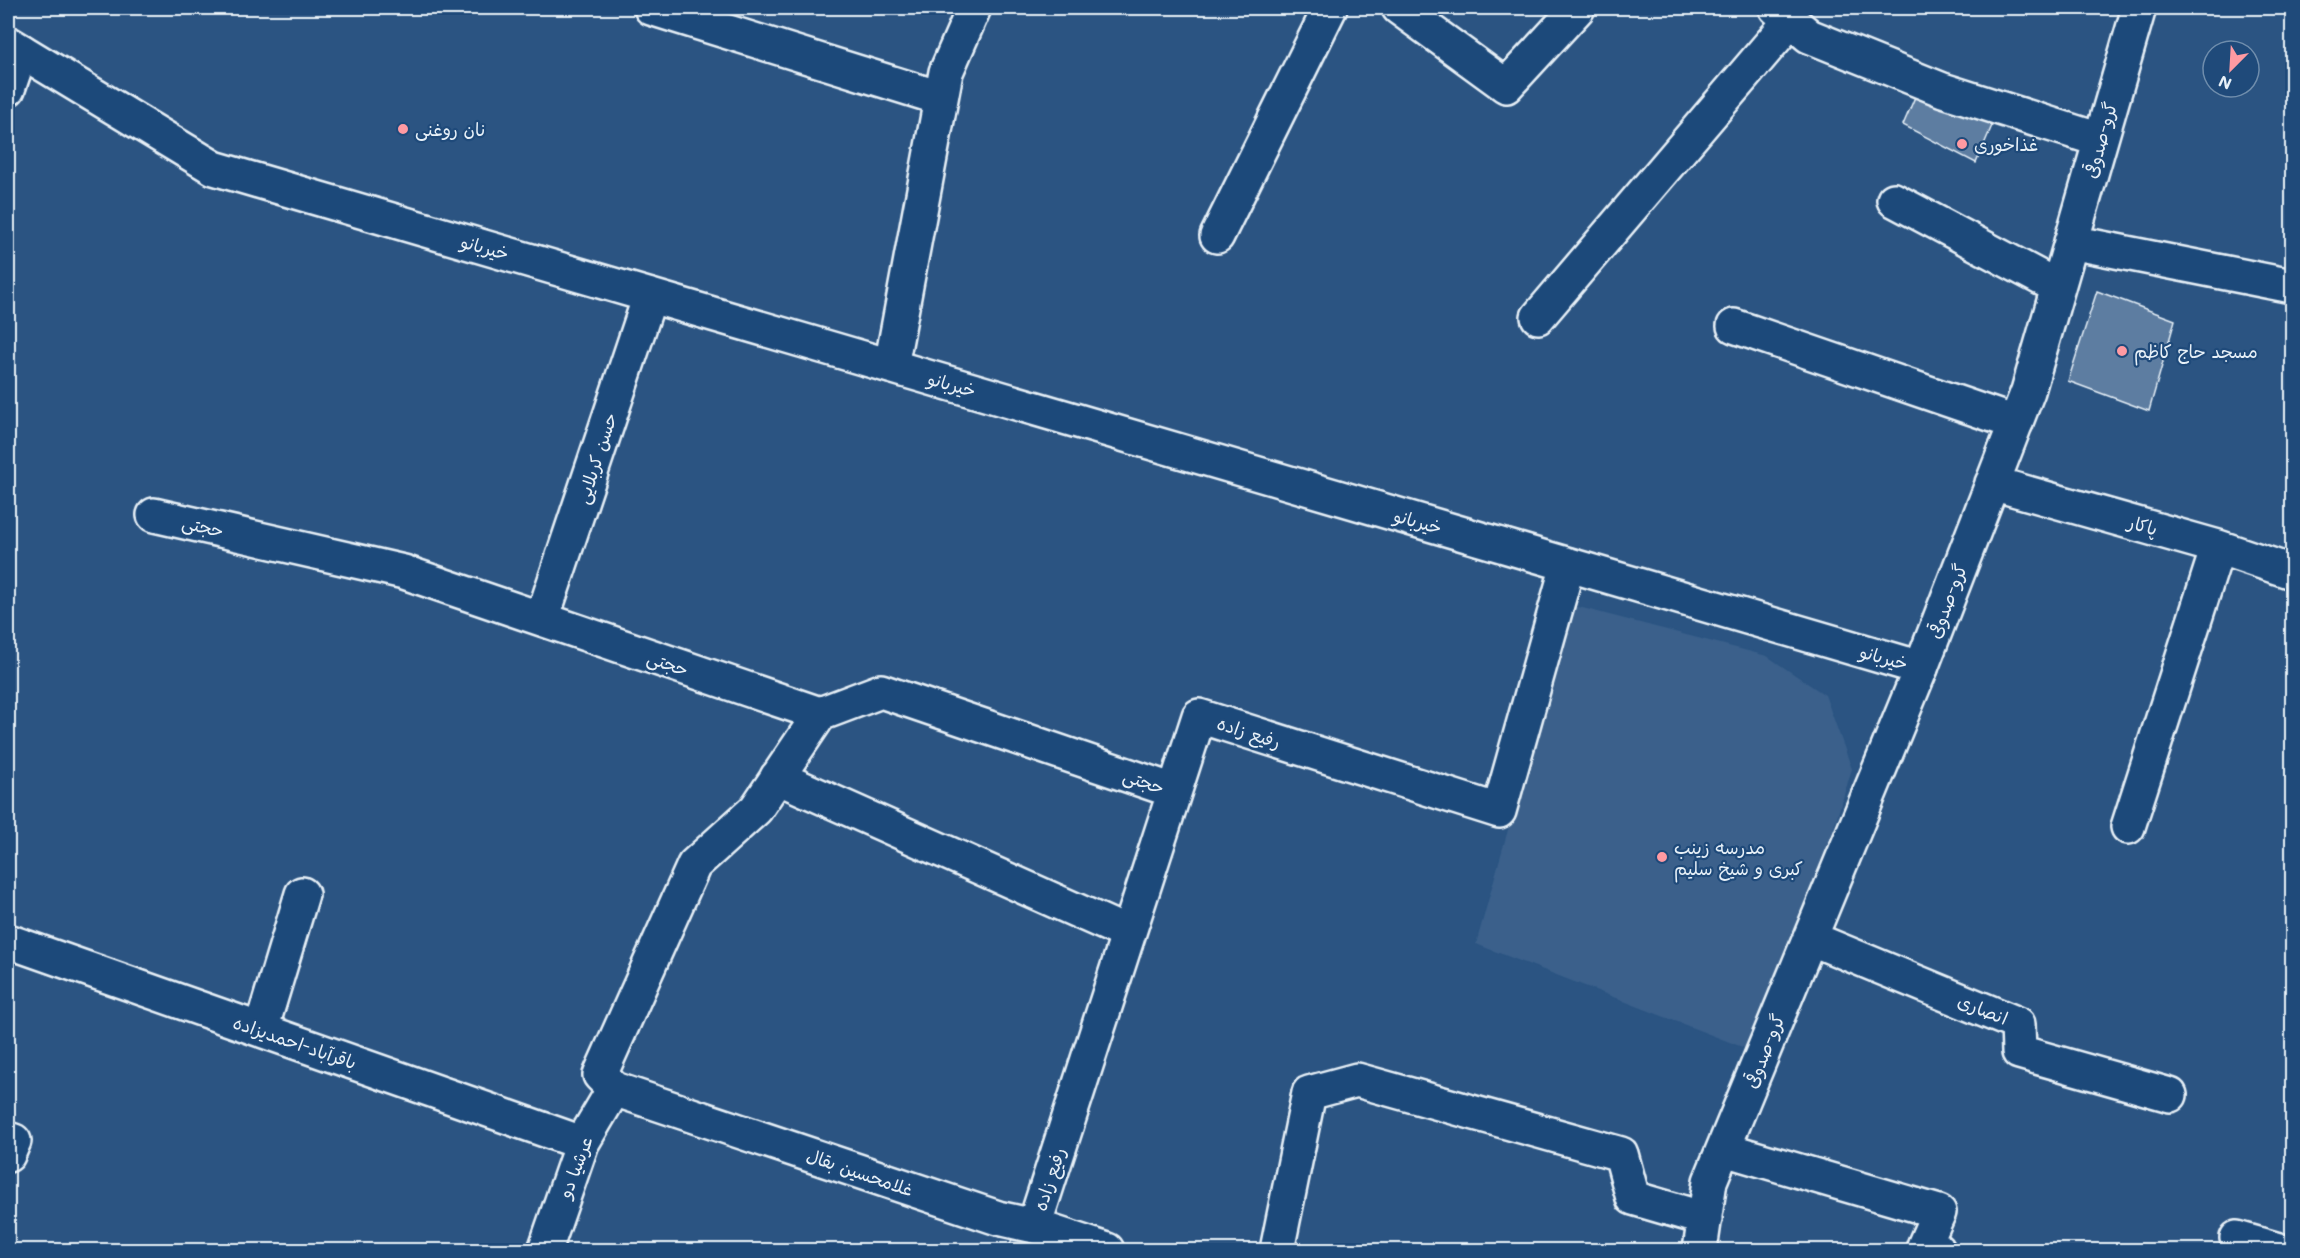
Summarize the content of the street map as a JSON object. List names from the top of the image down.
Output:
{
  "streets": {
    "street": [
      "گرو-صدوقی",
      "خیربانو",
      "حسن کربلایی",
      "پاکار",
      "حجتی",
      "رفیع زاده",
      "انصاری",
      "باقرآباد-احمدیزاده",
      "عرشیا دو",
      "غلامحسین بقال"
    ]
  },
  "crossings": [
    ["گرو-صدوقی", "خیربانو"],
    ["گرو-صدوقی", "پاکار"],
    ["گرو-صدوقی", "انصاری"],
    ["خیربانو", "حسن کربلایی"],
    ["خیربانو", "رفیع زاده"],
    ["حسن کربلایی", "حجتی"],
    ["حجتی", "رفیع زاده"],
    ["رفیع زاده", "غلامحسین بقال"],
    ["باقرآباد-احمدیزاده", "عرشیا دو"],
    ["عرشیا دو", "غلامحسین بقال"]
  ],
  "places": [
    "نان روغنی",
    "غذاخوری",
    "مسجد حاج کاظم",
    "مدرسه زینب کبری و شیخ سلیم"
  ],
  "north": "bottom left"
}
